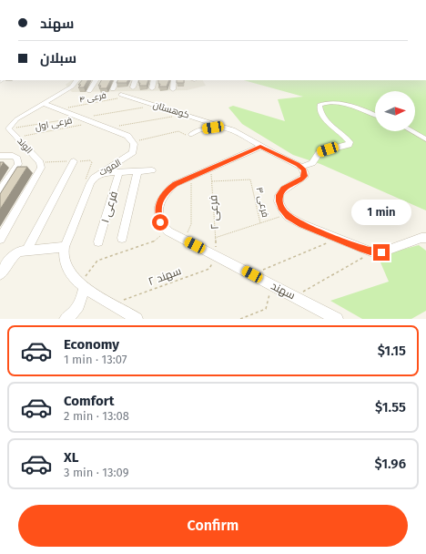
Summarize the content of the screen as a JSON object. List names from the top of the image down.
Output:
{
  "streets": {
    "street": [
      "کوهستان",
      "الوند",
      "الموت",
      "فرعی ۱",
      "سهند"
    ],
    "path": [
      "فرعی ۴",
      "فرعی اول",
      "فرعی ۳",
      "فرعی ۲",
      "سهند ۲"
    ]
  },
  "crossings": [
    ["فرعی ۴", "کوهستان"],
    ["فرعی اول", "الوند"],
    ["فرعی ۳", "فرعی ۲"],
    ["فرعی ۲", "سهند ۲"],
    ["فرعی ۲", "سهند"],
    ["سهند ۲", "سهند"]
  ],
  "north": "right",
  "page": {
    "banner": ["سهند", "سبلان"],
    "bubble": "1 min",
    "list": [
      {
        "name": "Economy",
        "note": "1 min · 13:07",
        "value": "$1.15"
      },
      {
        "name": "Comfort",
        "note": "2 min · 13:08",
        "value": "$1.55"
      },
      {
        "name": "XL",
        "note": "3 min · 13:09",
        "value": "$1.96"
      }
    ],
    "buttons": "Confirm"
  }
}
